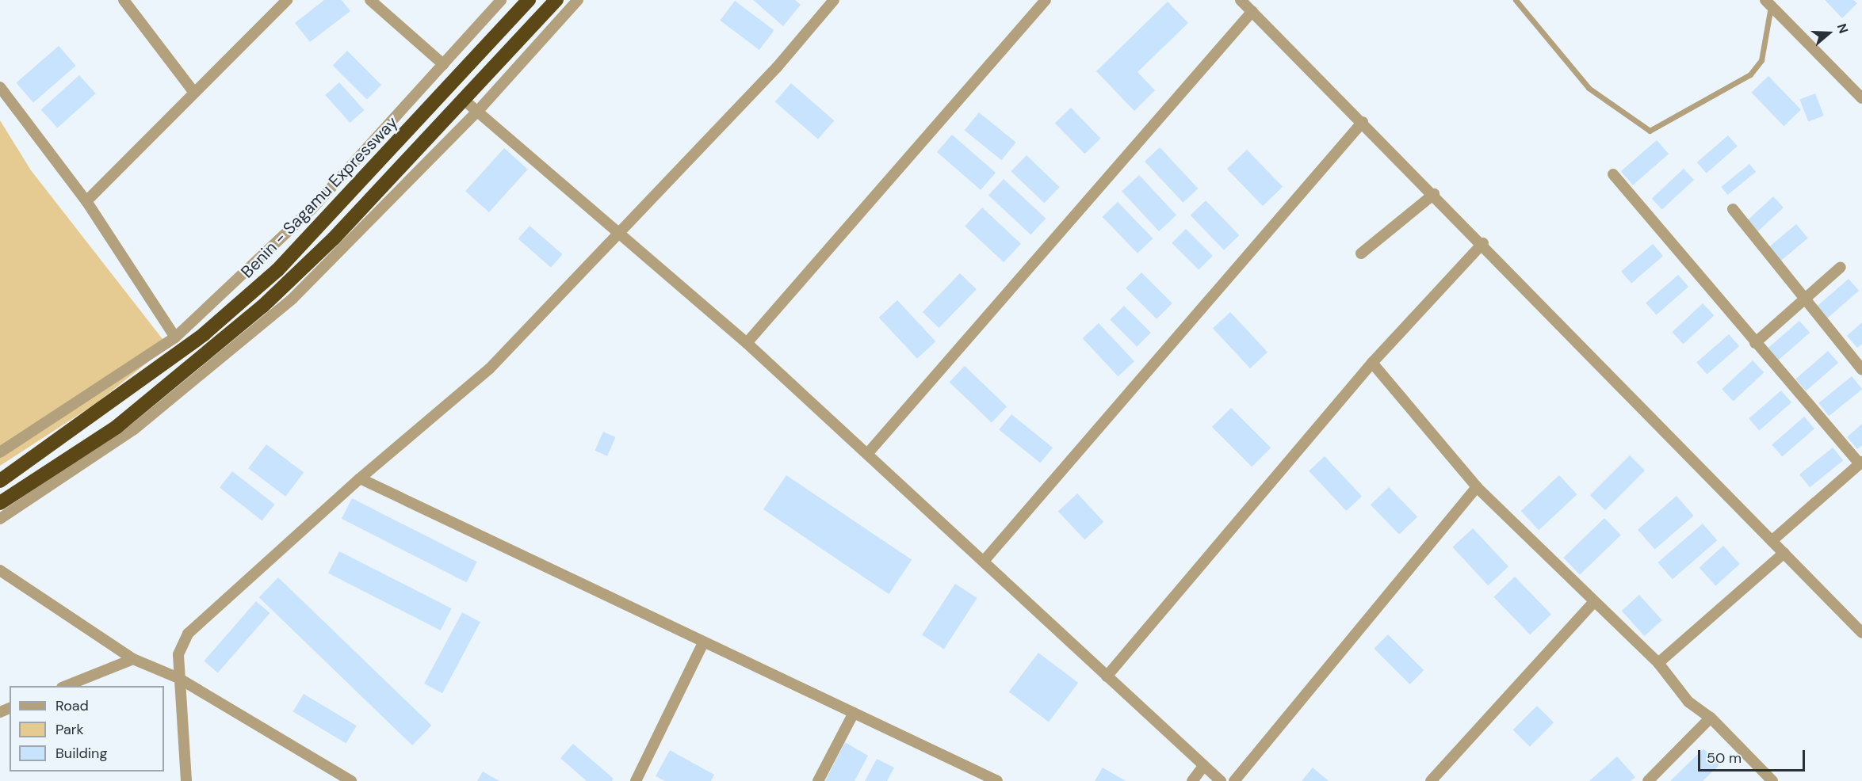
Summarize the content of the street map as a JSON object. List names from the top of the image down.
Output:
{
  "streets": {
    "highway": ["Benin - Sagamu Expressway"]
  },
  "legend": ["Road", "Park", "Building"],
  "scale_bar": "50 m",
  "north": "right"
}
